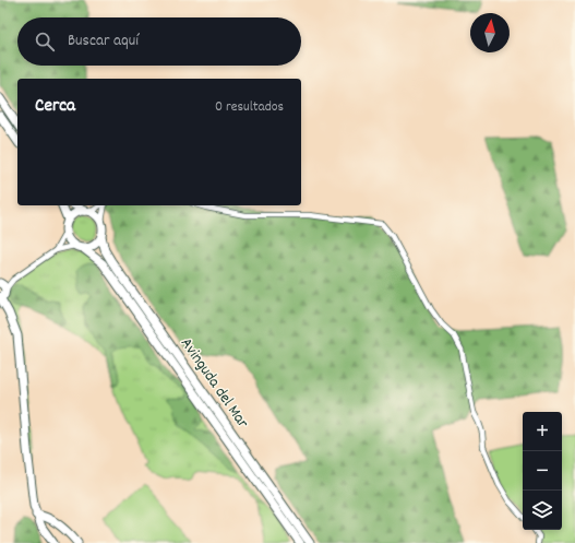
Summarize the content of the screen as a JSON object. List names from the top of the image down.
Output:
{
  "streets": {
    "main road": ["Avinguda del Mar"]
  },
  "north": "top",
  "page": {
    "search": "Buscar aquí",
    "heading": ["Cerca", "0 resultados"],
    "map_buttons": ["+", "−"]
  }
}
